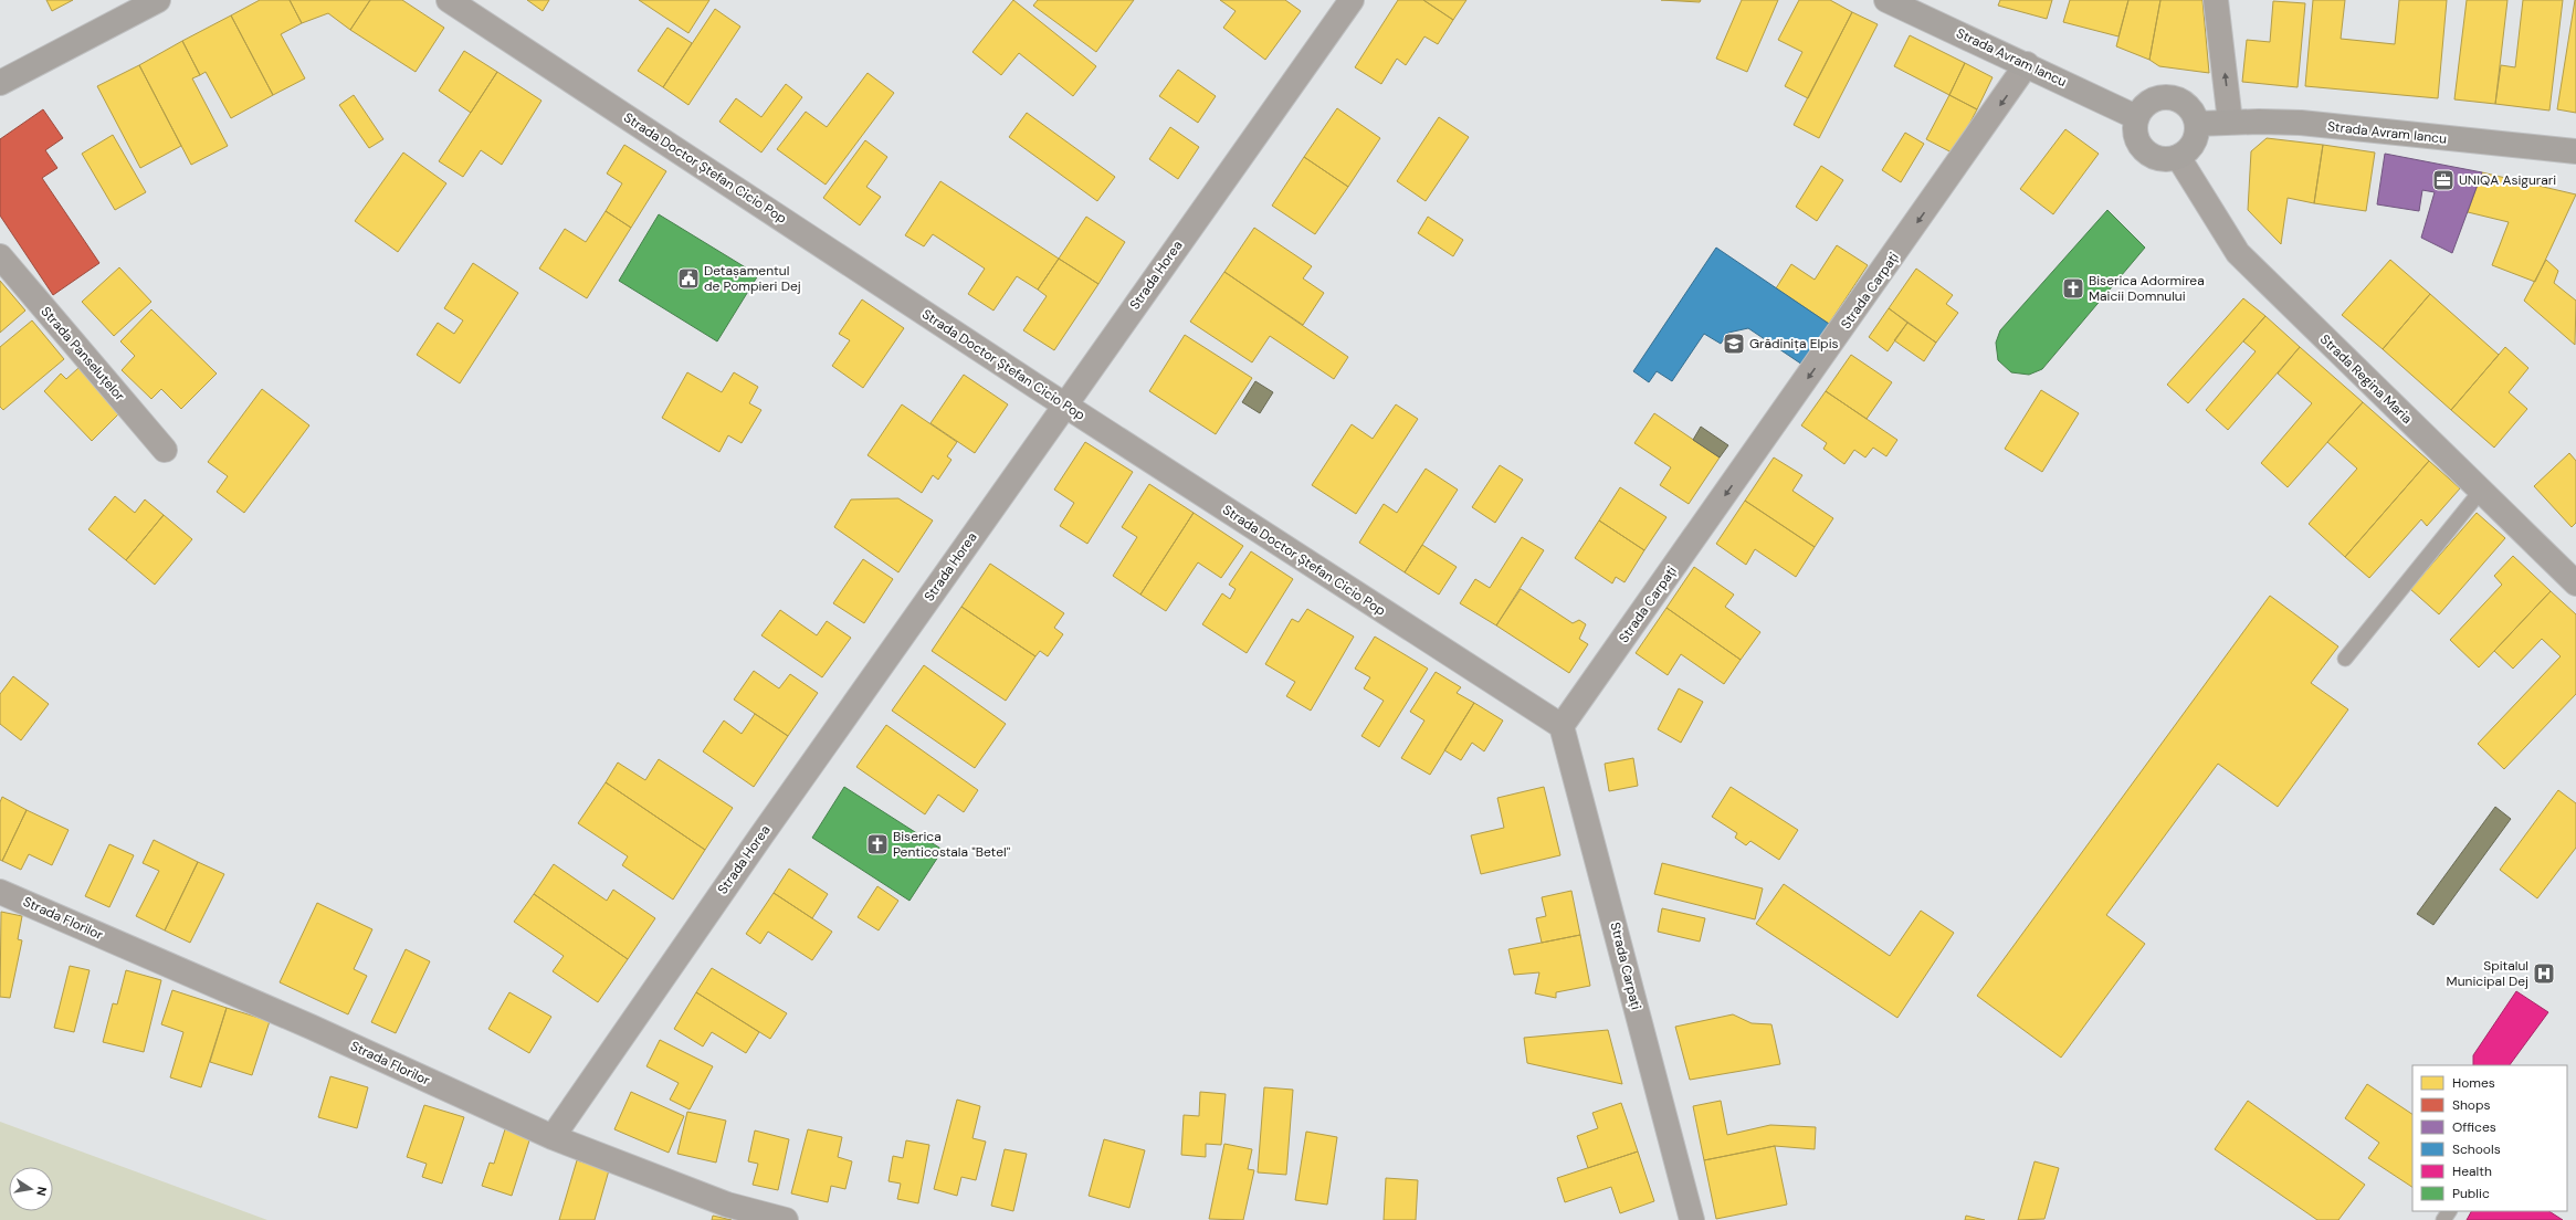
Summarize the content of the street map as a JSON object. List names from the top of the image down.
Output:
{
  "streets": {
    "main road": ["Strada Avram Iancu"],
    "street": [
      "Strada Doctor Ștefan Cicio Pop",
      "Strada Horea",
      "Strada Carpați",
      "Strada Panseluțelor",
      "Strada Regina Maria",
      "Strada Florilor"
    ]
  },
  "crossings": [
    ["Strada Avram Iancu", "Strada Carpați"],
    ["Strada Avram Iancu", "Strada Regina Maria"],
    ["Strada Doctor Ștefan Cicio Pop", "Strada Horea"],
    ["Strada Doctor Ștefan Cicio Pop", "Strada Carpați"],
    ["Strada Horea", "Strada Florilor"]
  ],
  "one_way": ["Strada Carpați"],
  "places": {
    "office": ["UNIQA Asigurari"],
    "public building": ["Detașamentul de Pompieri Dej"],
    "church": ["Biserica Adormirea Maicii Domnului", "Biserica Penticostala \"Betel\""],
    "school or university": ["Grădinița Elpis"],
    "hospital": ["Spitalul Municipal Dej"]
  },
  "legend": [
    "Homes",
    "Shops",
    "Offices",
    "Schools",
    "Health",
    "Public"
  ],
  "north": "right"
}
